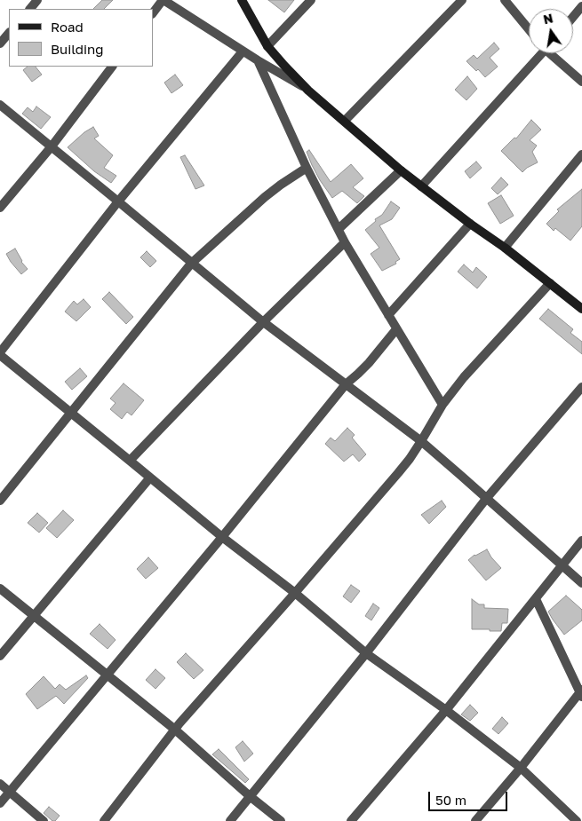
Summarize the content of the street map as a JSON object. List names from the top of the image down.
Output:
{
  "legend": ["Road", "Building"],
  "scale_bar": "50 m",
  "north": "top"
}
